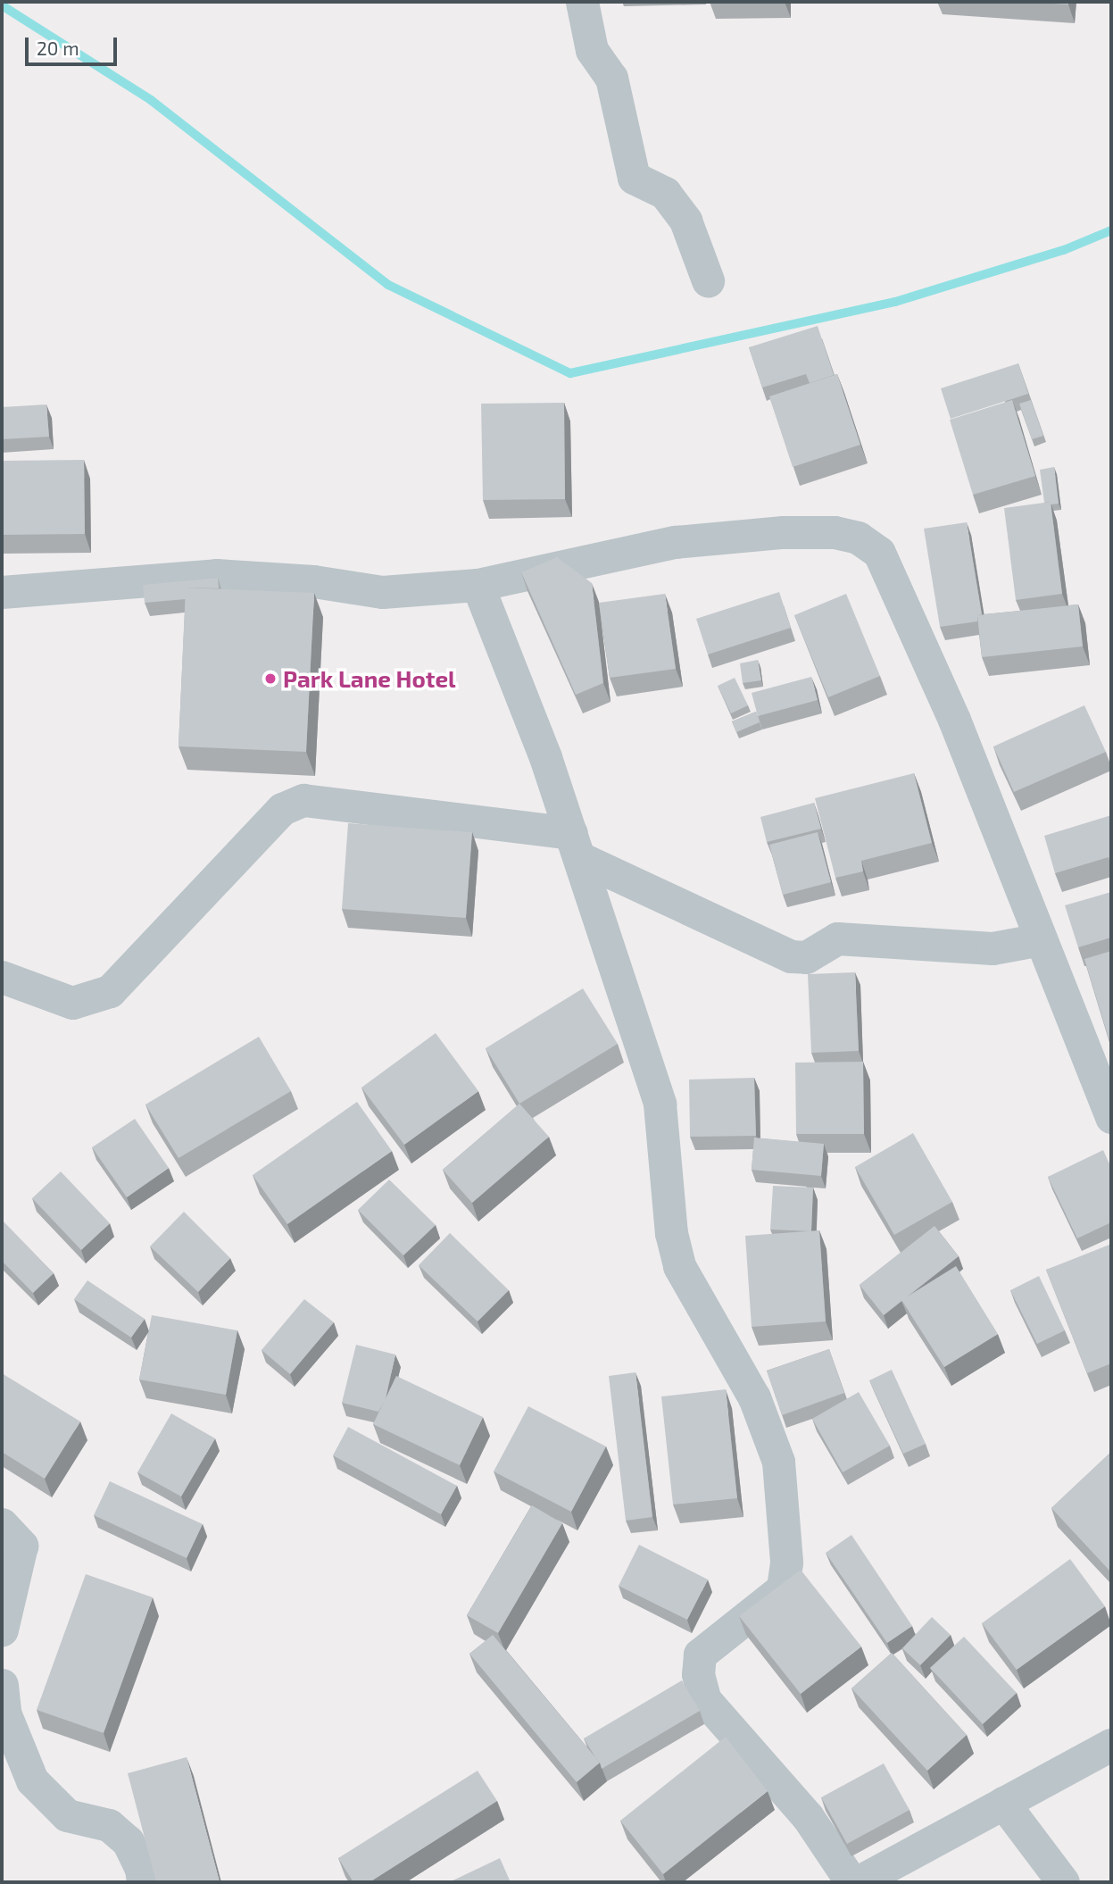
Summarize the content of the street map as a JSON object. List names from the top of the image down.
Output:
{
  "places": ["Park Lane Hotel"],
  "scale_bar": "20 m"
}
